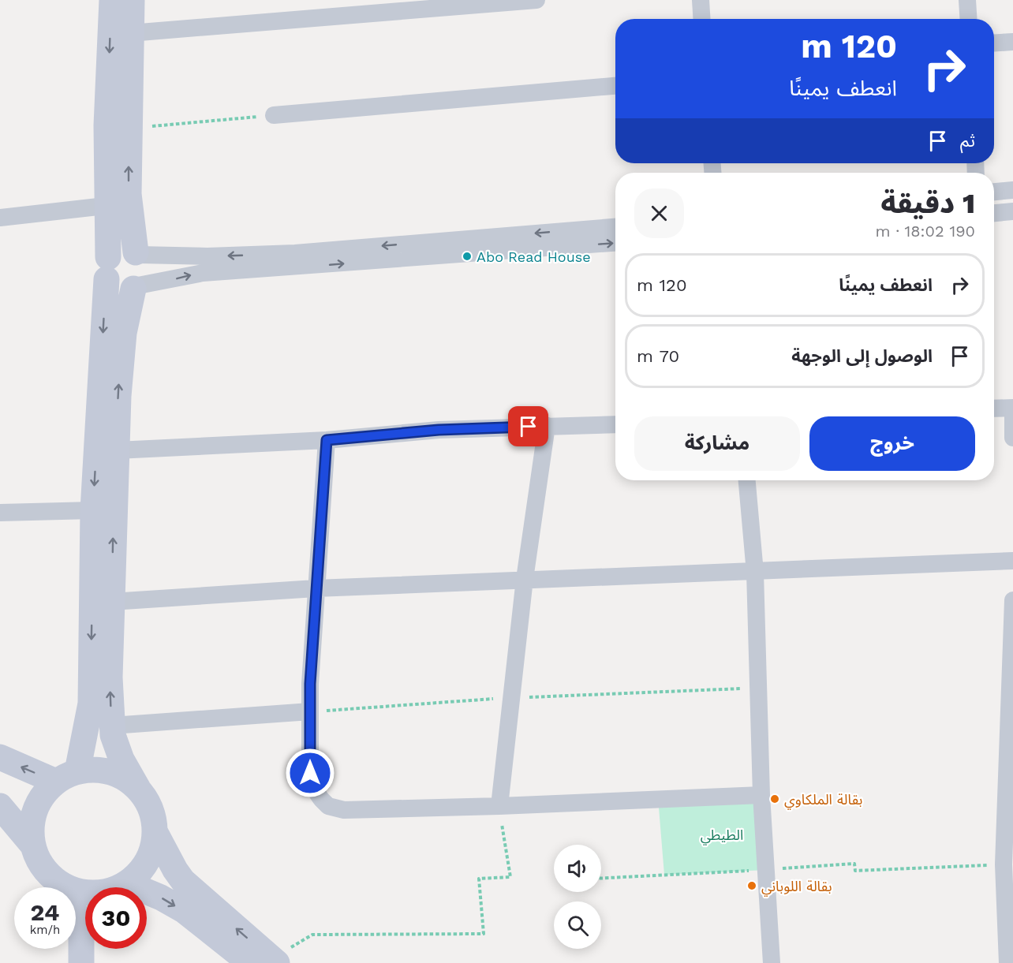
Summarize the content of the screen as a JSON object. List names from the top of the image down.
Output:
{
  "parks": ["الطيطي"],
  "places": ["Abo Read House", "بقالة الملكاوي", "بقالة اللوباني"],
  "page": {
    "turn": ["120 m", "انعطف يمينًا"],
    "then": "ثم",
    "heading": ["1 دقيقة", "190 m · 18:02"],
    "list": [
      {
        "name": "انعطف يمينًا",
        "value": "120 m"
      },
      {
        "name": "الوصول إلى الوجهة",
        "value": "70 m"
      }
    ],
    "buttons": ["خروج", "مشاركة"],
    "speed": "24 km/h",
    "limit": "30"
  }
}
